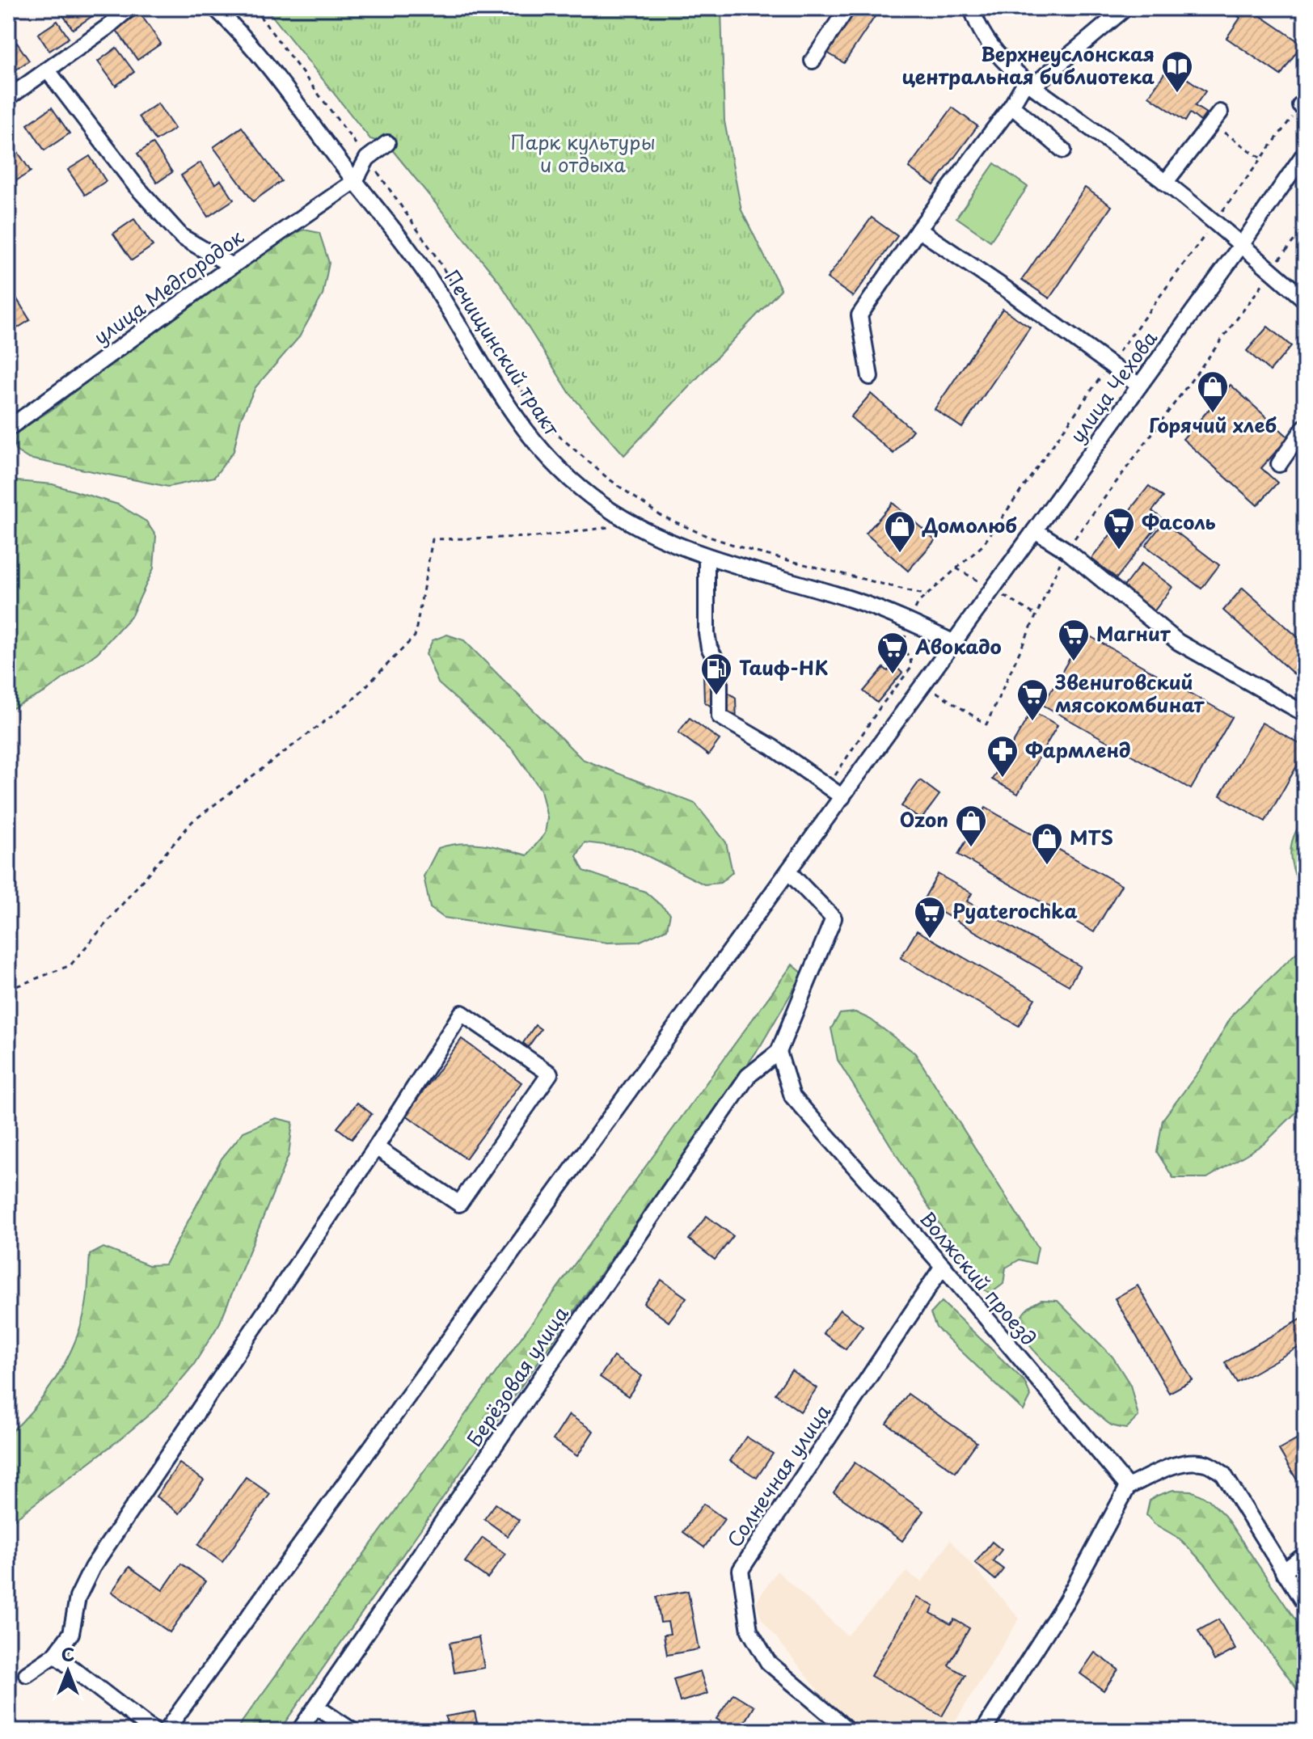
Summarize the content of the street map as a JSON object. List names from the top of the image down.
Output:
{
  "streets": {
    "street": [
      "улица Медгородок",
      "Печищинский тракт",
      "улица Чехова",
      "Волжский проезд",
      "Берёзовая улица",
      "Солнечная улица"
    ]
  },
  "crossings": [
    ["улица Медгородок", "Печищинский тракт"],
    ["Печищинский тракт", "улица Чехова"],
    ["Волжский проезд", "Берёзовая улица"],
    ["Волжский проезд", "Солнечная улица"]
  ],
  "parks": ["Парк культуры и отдыха"],
  "places": {
    "library": ["Верхнеуслонская центральная библиотека"],
    "shop": [
      "Горячий хлеб",
      "Домолюб",
      "Ozon",
      "MTS"
    ],
    "supermarket": [
      "Фасоль",
      "Магнит",
      "Авокадо",
      "Звениговский мясокомбинат",
      "Pyaterochka"
    ],
    "fuel station": ["Таиф-НК"],
    "pharmacy": ["Фармленд"]
  },
  "north": "top"
}
